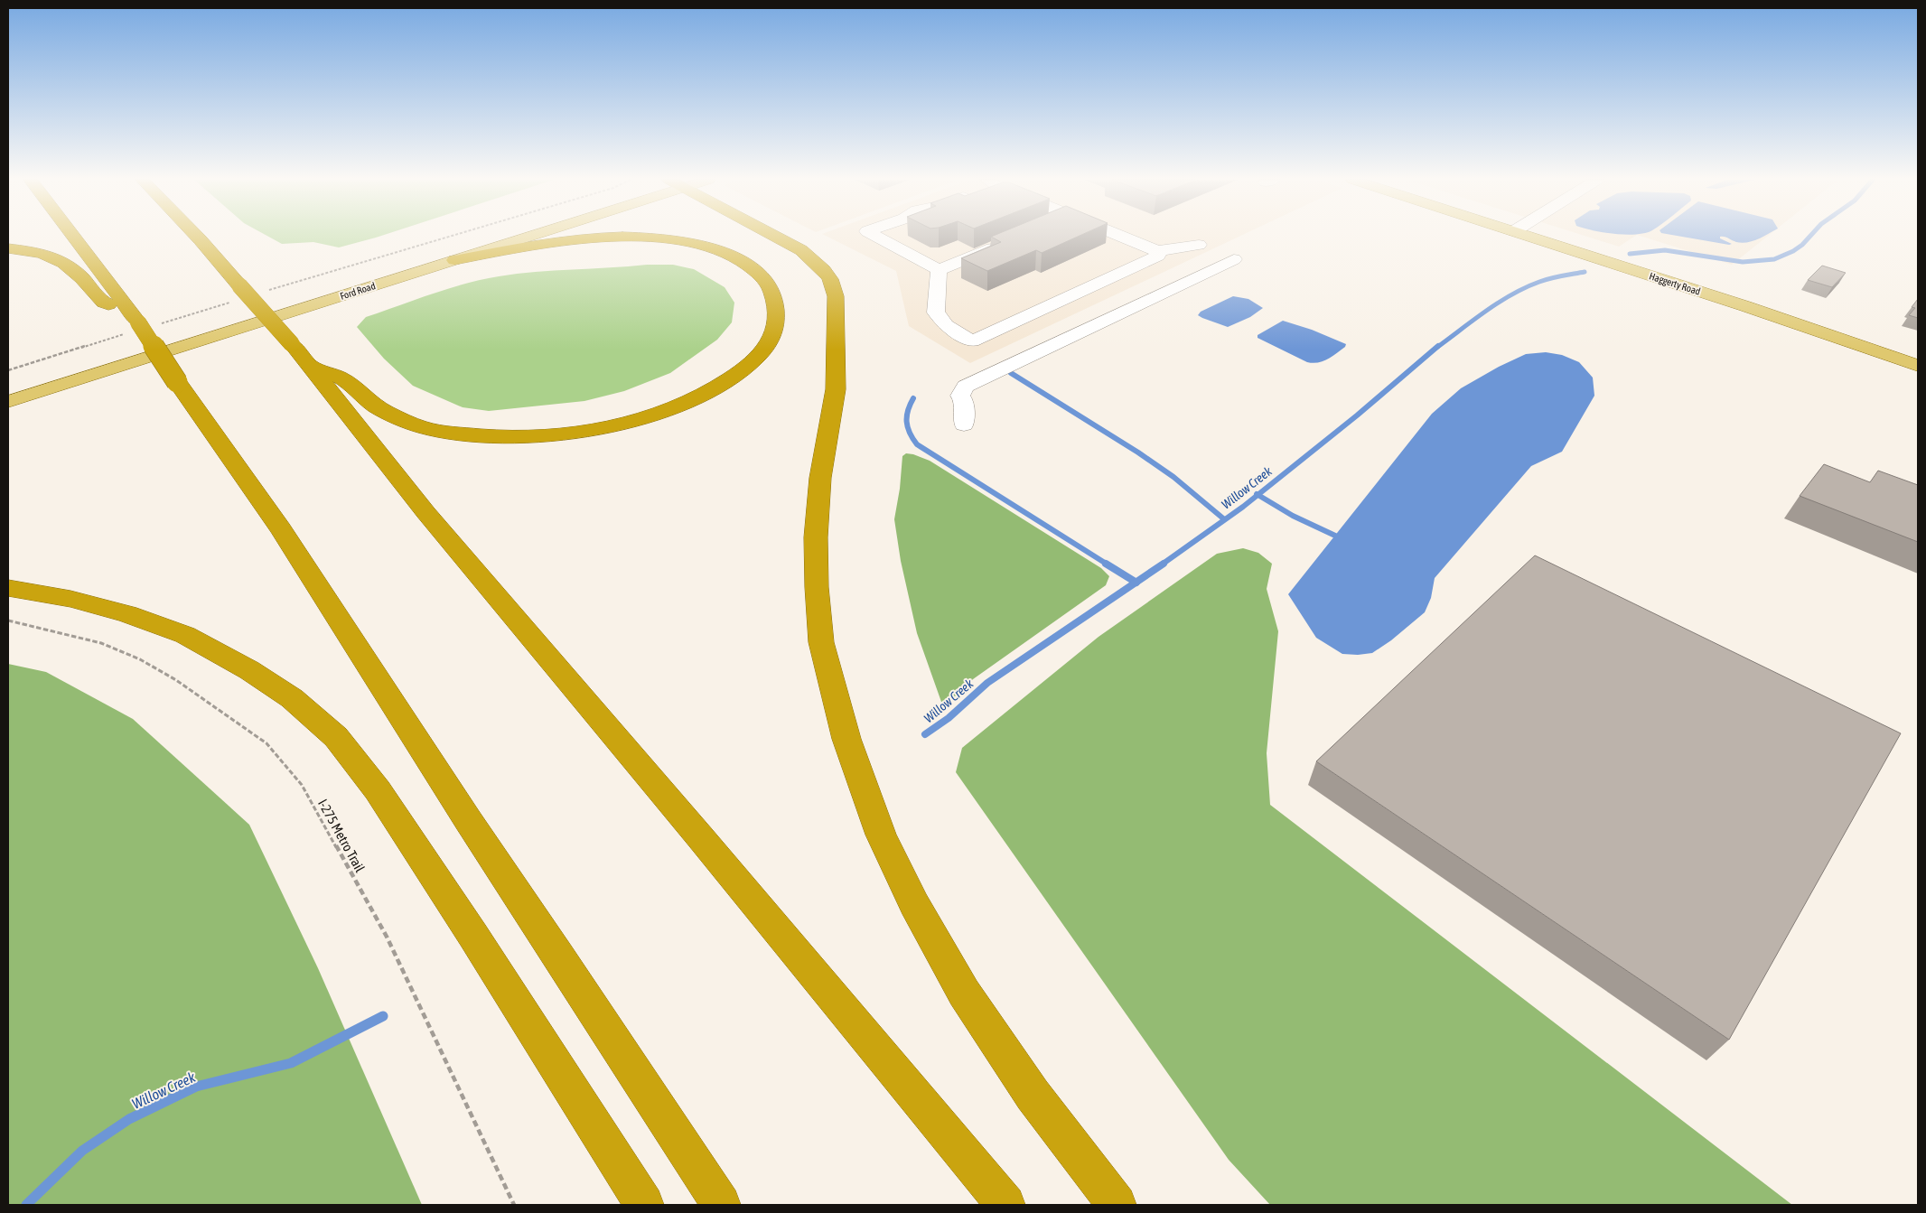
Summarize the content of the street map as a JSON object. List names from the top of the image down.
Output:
{
  "streets": {
    "main road": ["Haggerty Road", "Ford Road"],
    "path": ["I-275 Metro Trail"]
  },
  "water": ["Willow Creek"]
}
